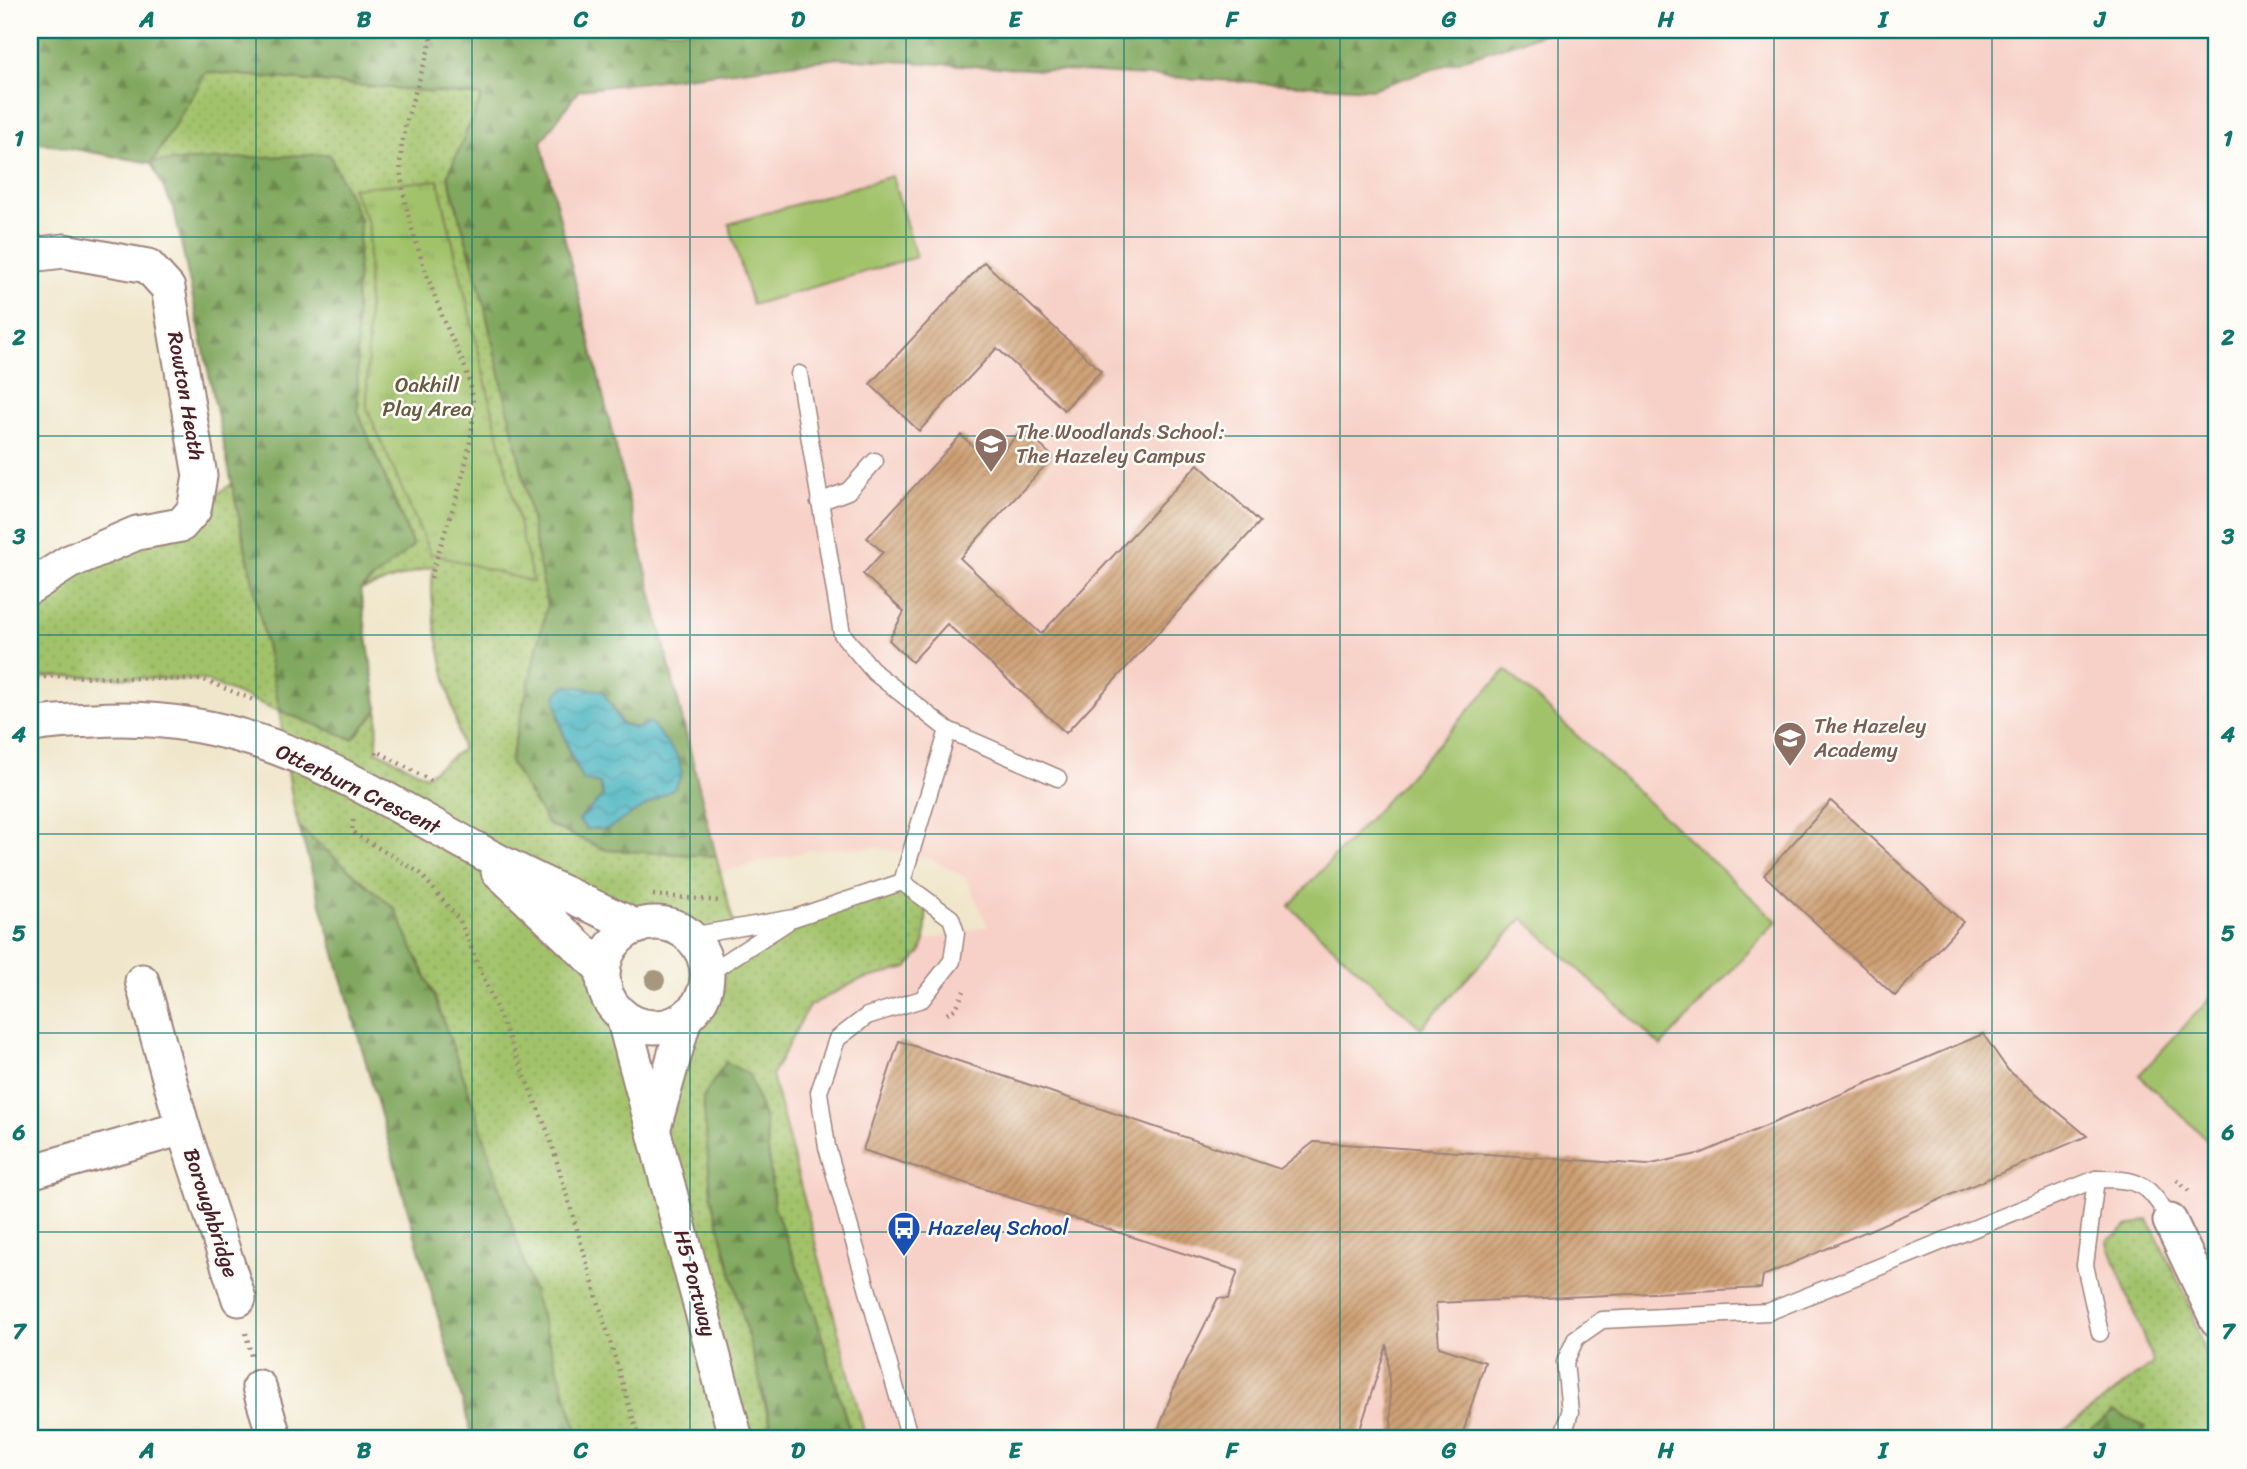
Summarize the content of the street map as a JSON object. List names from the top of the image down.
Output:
{
  "streets": {
    "street": [
      "Rowton Heath",
      "Otterburn Crescent",
      "Boroughbridge",
      "H5 Portway"
    ]
  },
  "crossings": [
    ["Otterburn Crescent", "H5 Portway"]
  ],
  "parks": ["Oakhill Play Area"],
  "places": {
    "school or university": ["The Woodlands School: The Hazeley Campus", "The Hazeley Academy"],
    "bus stop": ["Hazeley School"]
  },
  "grid": {
    "columns": [
      "A",
      "B",
      "C",
      "D",
      "E",
      "F",
      "G",
      "H",
      "I",
      "J"
    ],
    "rows": [
      "1",
      "2",
      "3",
      "4",
      "5",
      "6",
      "7"
    ]
  }
}
